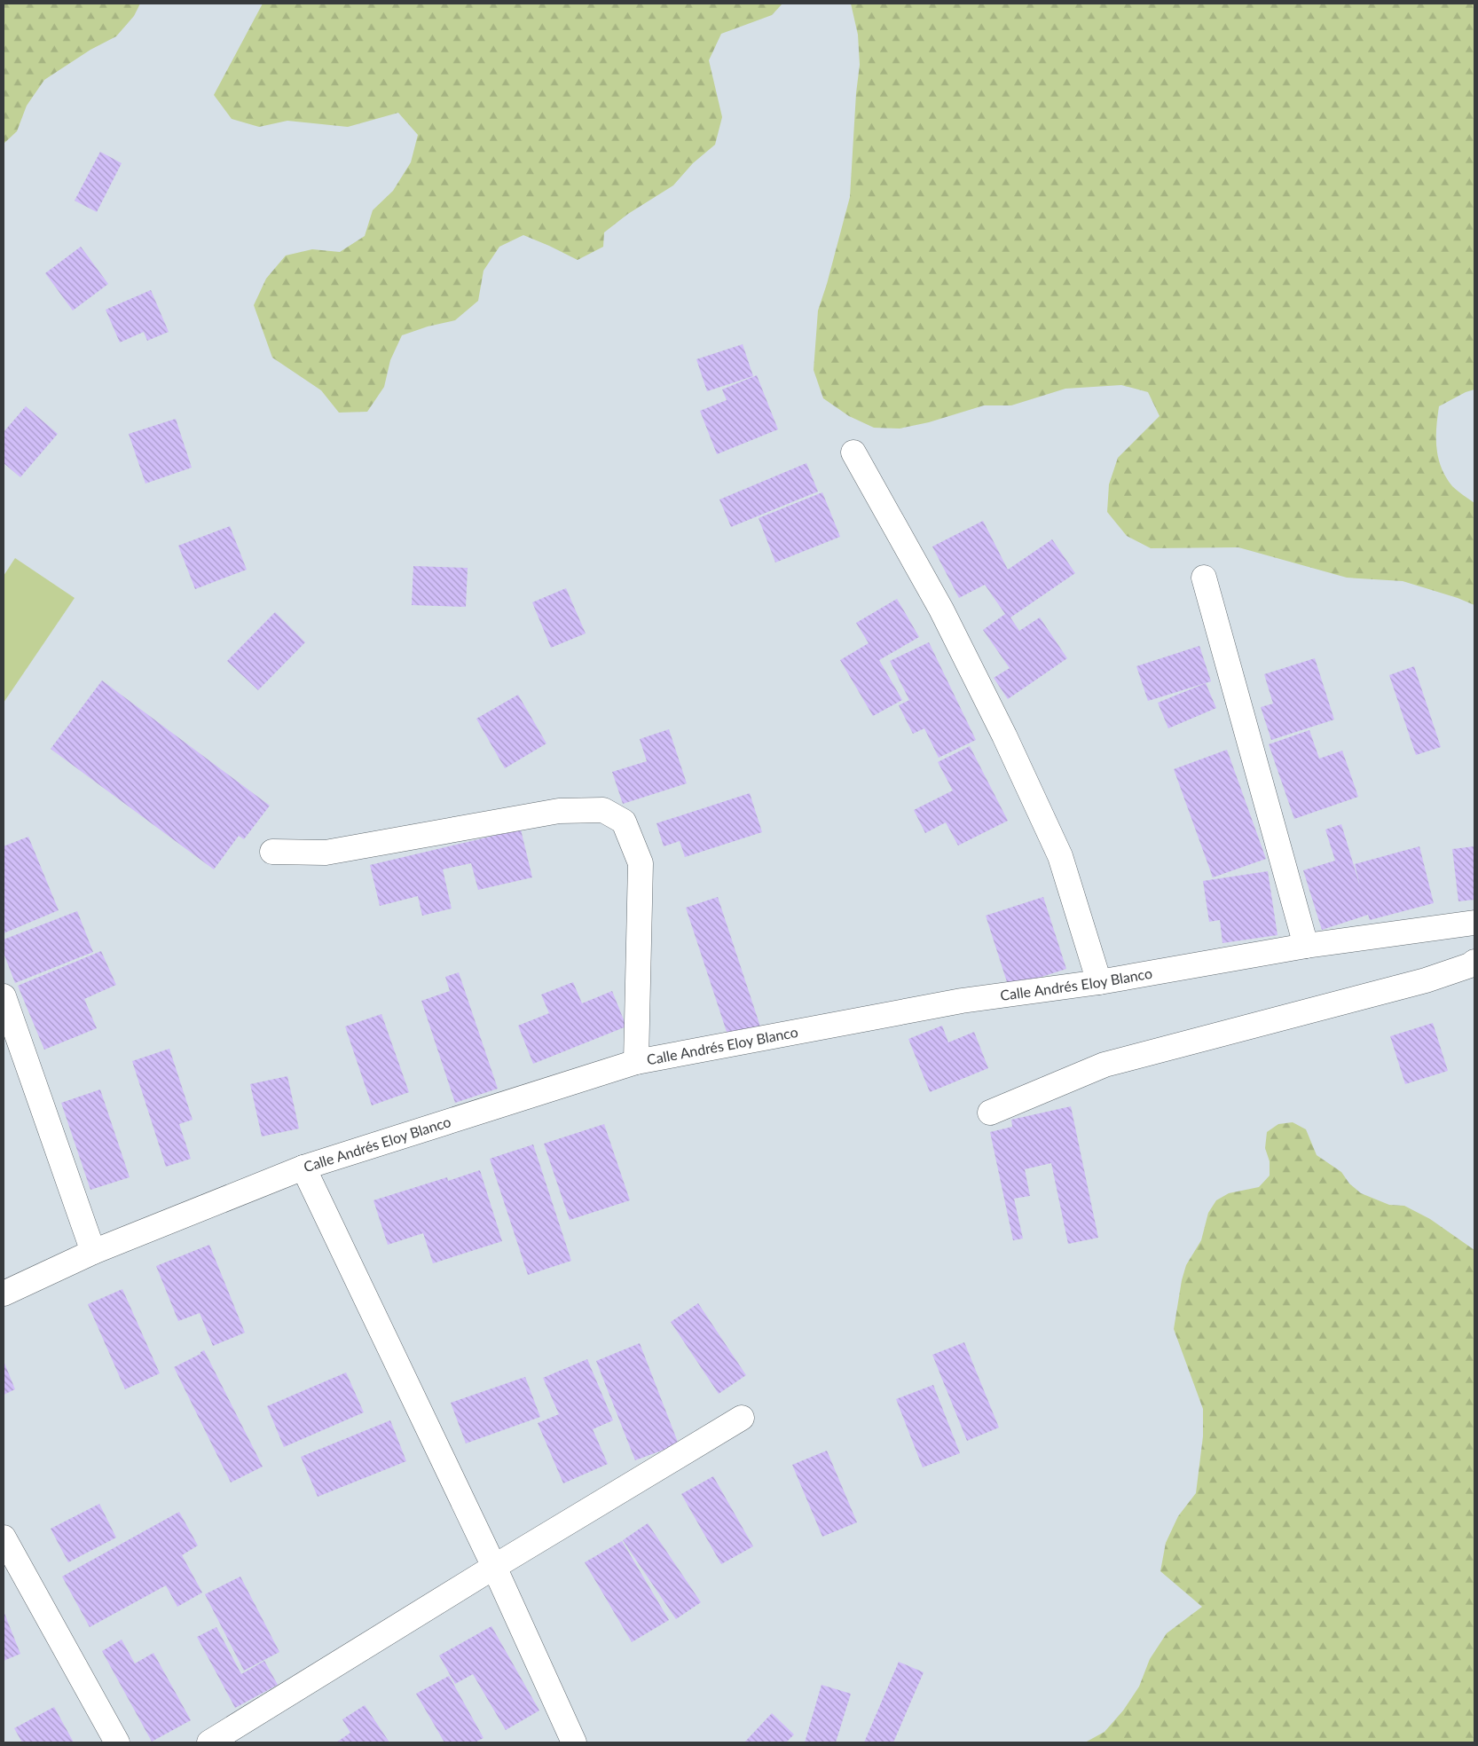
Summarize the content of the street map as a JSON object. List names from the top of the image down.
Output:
{
  "streets": {
    "street": ["Calle Andrés Eloy Blanco"]
  }
}
